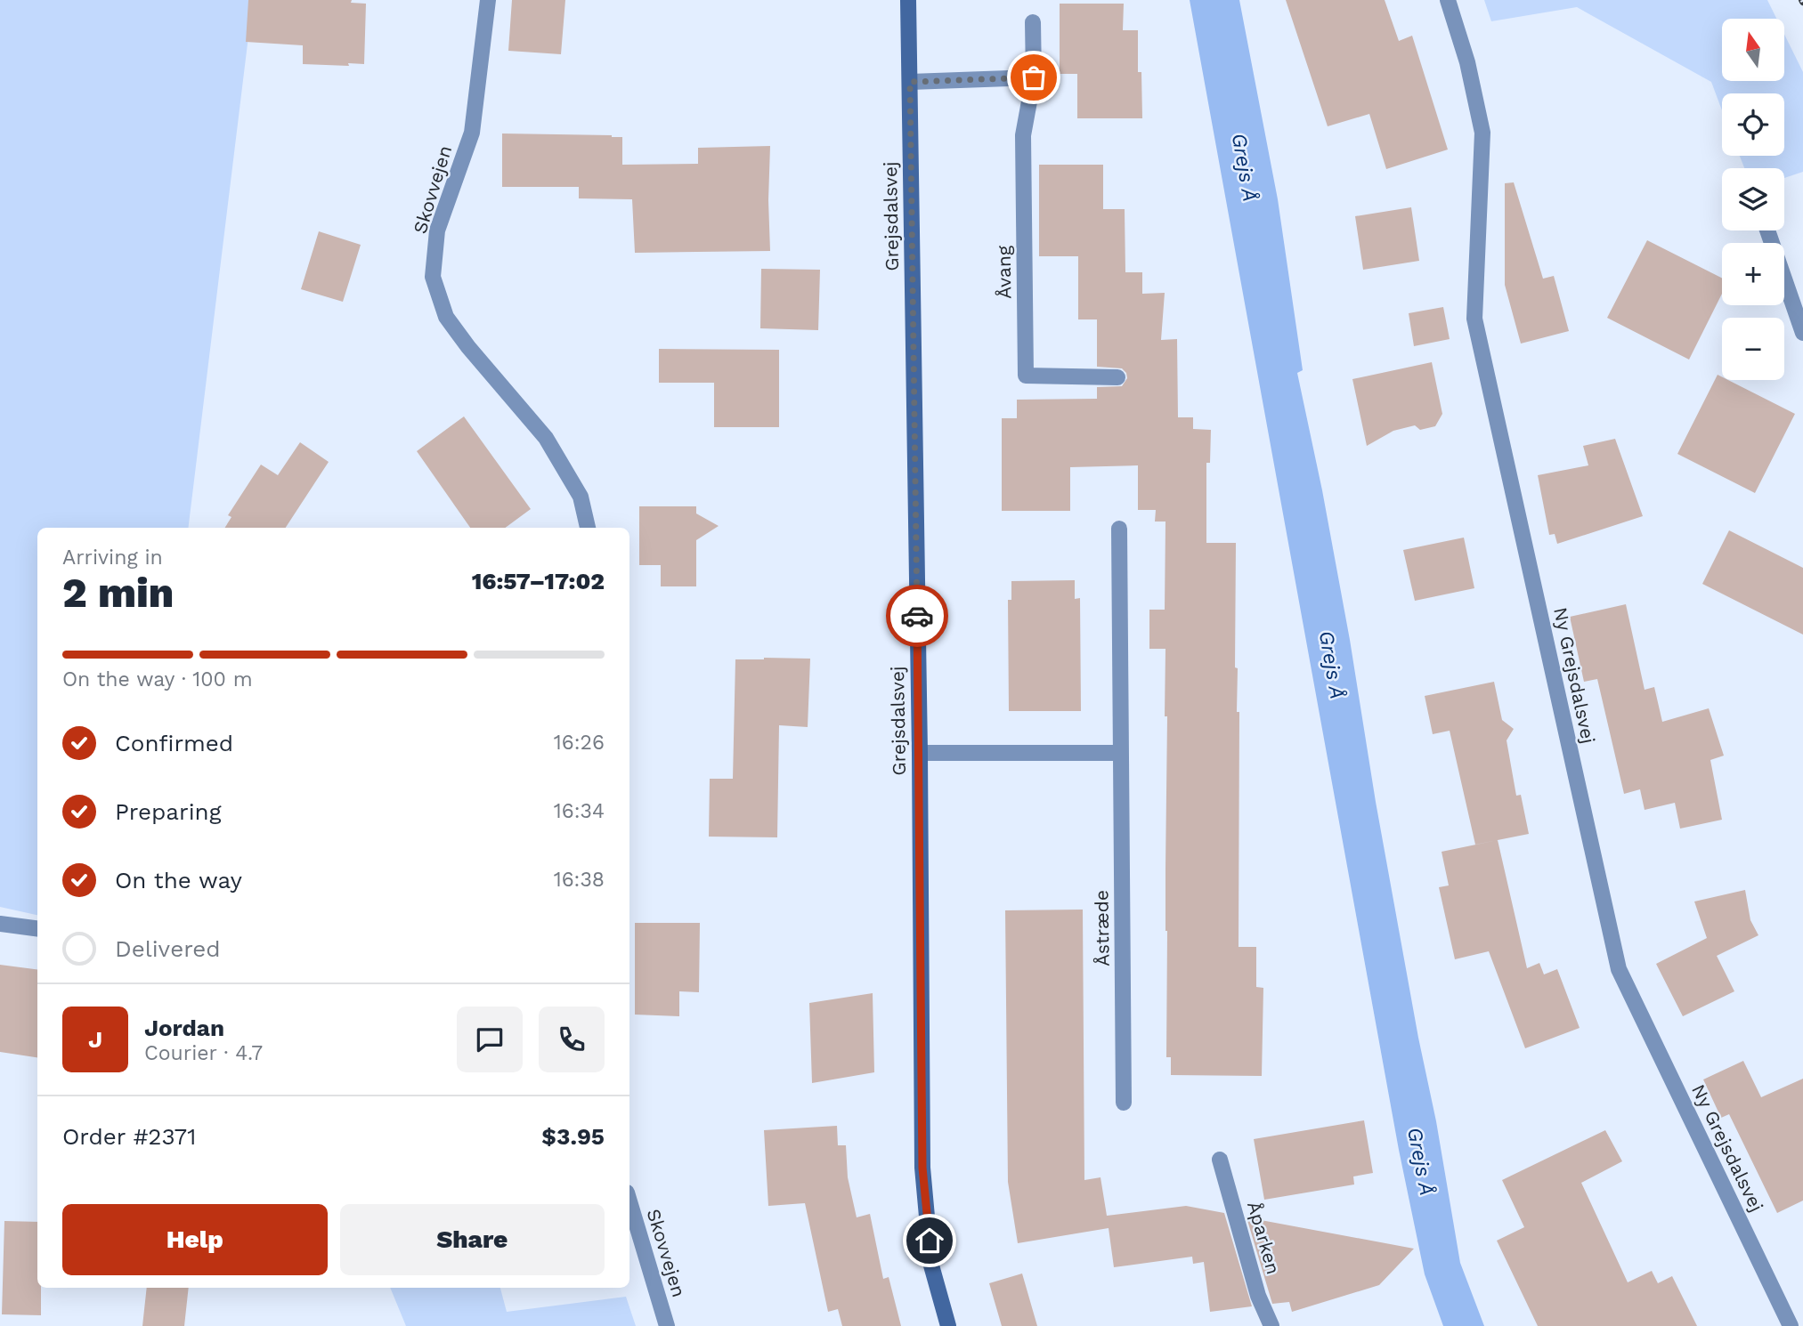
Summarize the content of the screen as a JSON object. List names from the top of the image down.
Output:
{
  "streets": {
    "street": [
      "Skovvejen",
      "Grejsdalsvej",
      "Åvang",
      "Ny Grejsdalsvej",
      "Åstræde",
      "Åparken"
    ]
  },
  "water": ["Grejs Å"],
  "north": "top",
  "page": {
    "map_buttons": ["+", "−"],
    "heading": ["2 min", "Arriving in", "16:57–17:02"],
    "panel": [
      "Jordan",
      "Courier · 4.7",
      "Order #2371",
      "$3.95"
    ],
    "bar": "On the way · 100 m",
    "list": [
      ["Confirmed", "16:26"],
      ["Preparing", "16:34"],
      ["On the way", "16:38"],
      "Delivered"
    ],
    "round": "J",
    "buttons": ["Help", "Share"]
  }
}
